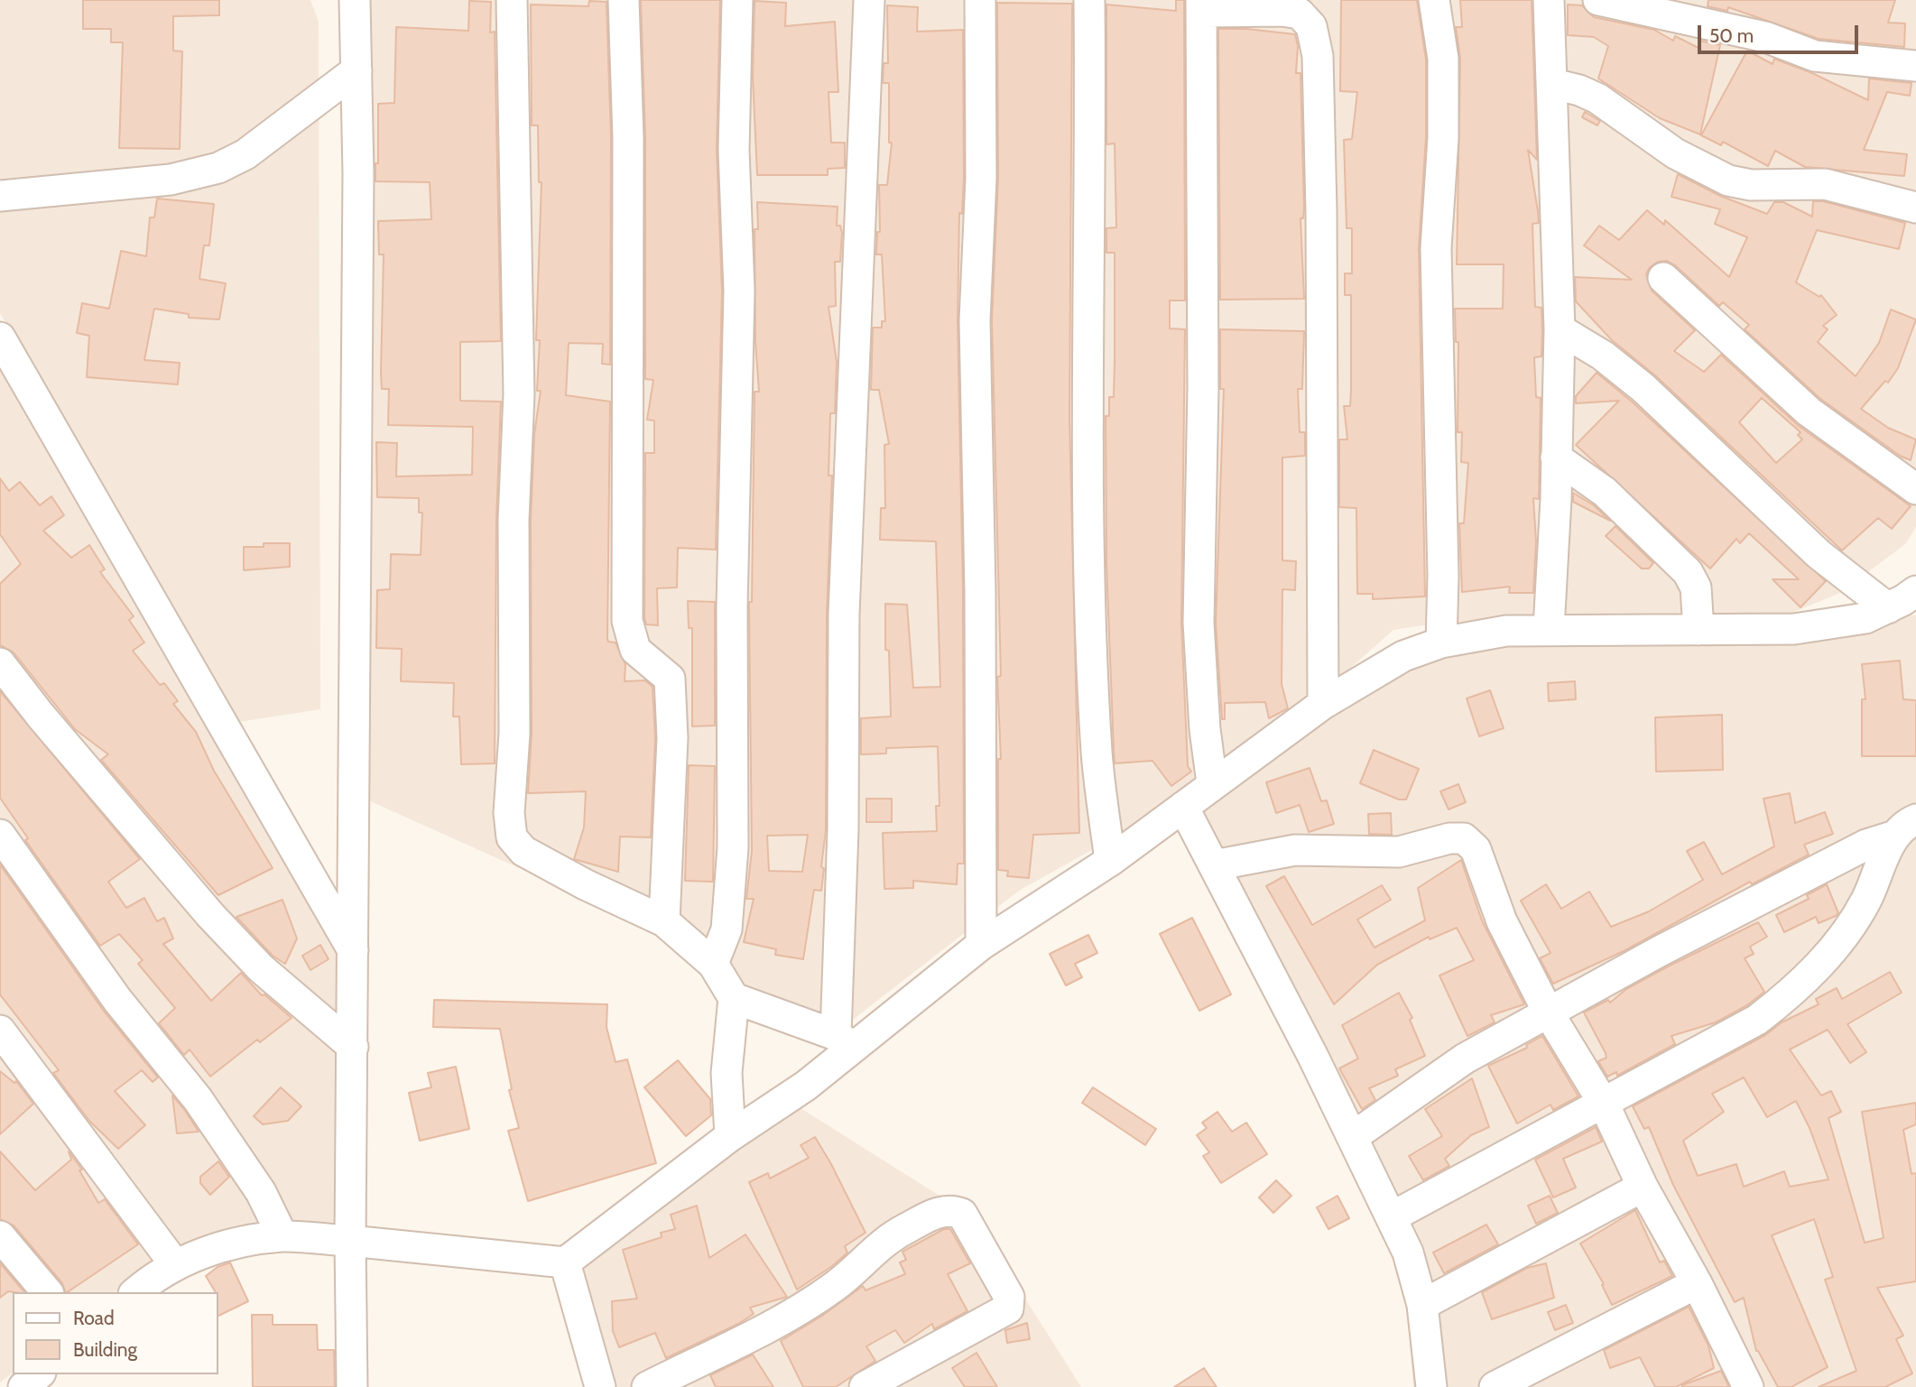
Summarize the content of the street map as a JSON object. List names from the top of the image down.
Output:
{
  "legend": ["Road", "Building"],
  "scale_bar": "50 m"
}
